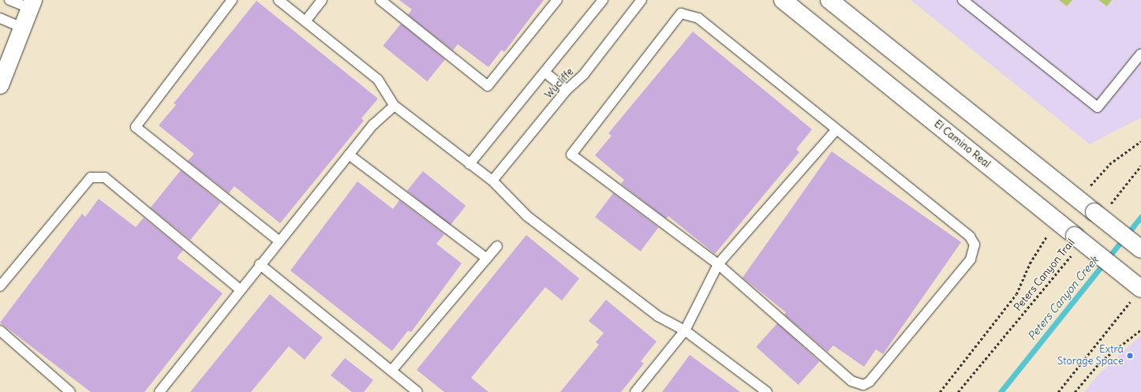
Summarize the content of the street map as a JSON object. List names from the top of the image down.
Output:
{
  "streets": {
    "main road": ["El Camino Real"],
    "lane": ["Wycliffe"],
    "path": ["Peters Canyon Trail"]
  },
  "water": ["Peters Canyon Creek"],
  "places": ["Extra Storage Space"]
}
